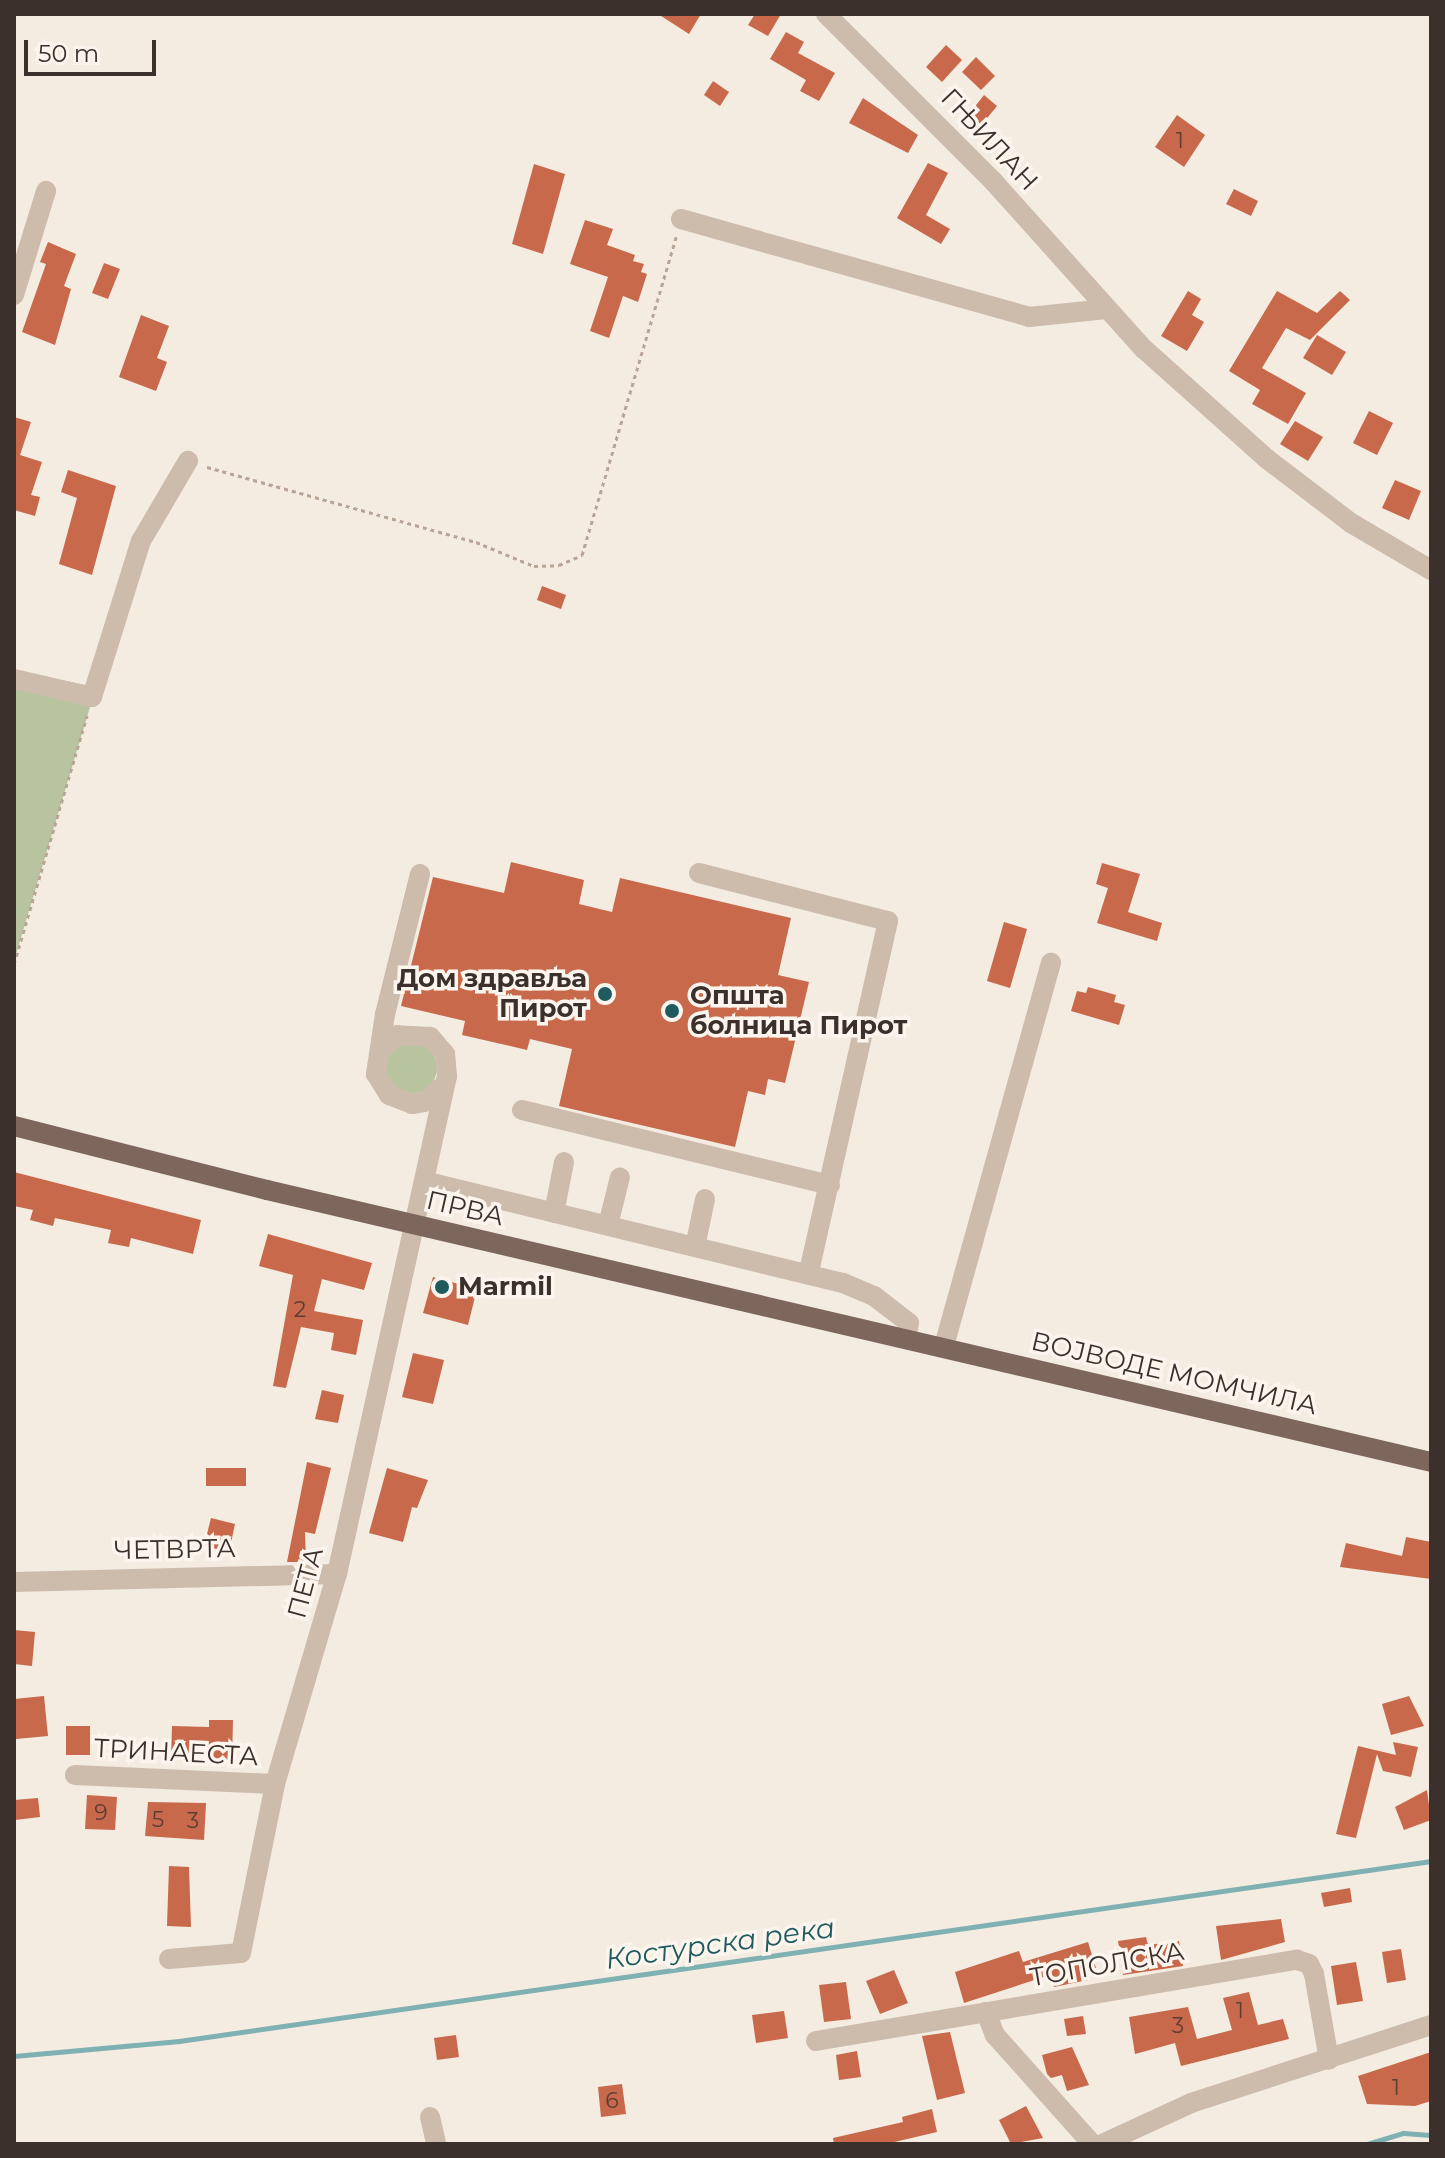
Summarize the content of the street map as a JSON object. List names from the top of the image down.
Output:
{
  "streets": {
    "main road": ["ПРВА", "ВОЈВОДЕ МОМЧИЛА"],
    "street": [
      "ГЊИЛАН",
      "ЧЕТВРТА",
      "ПЕТА",
      "ТРИНАЕСТА",
      "ТОПОЛСКА"
    ]
  },
  "crossings": [
    ["ПРВА", "ВОЈВОДЕ МОМЧИЛА"],
    ["ПРВА", "ПЕТА"],
    ["ЧЕТВРТА", "ПЕТА"],
    ["ПЕТА", "ТРИНАЕСТА"]
  ],
  "water": ["Костурска река"],
  "places": ["Дом здравља Пирот", "Општа болница Пирот", "Marmil"],
  "house_numbers": [
    "1",
    "2",
    "9",
    "5",
    "3",
    "1",
    "3",
    "1",
    "6"
  ],
  "scale_bar": "50 m"
}
